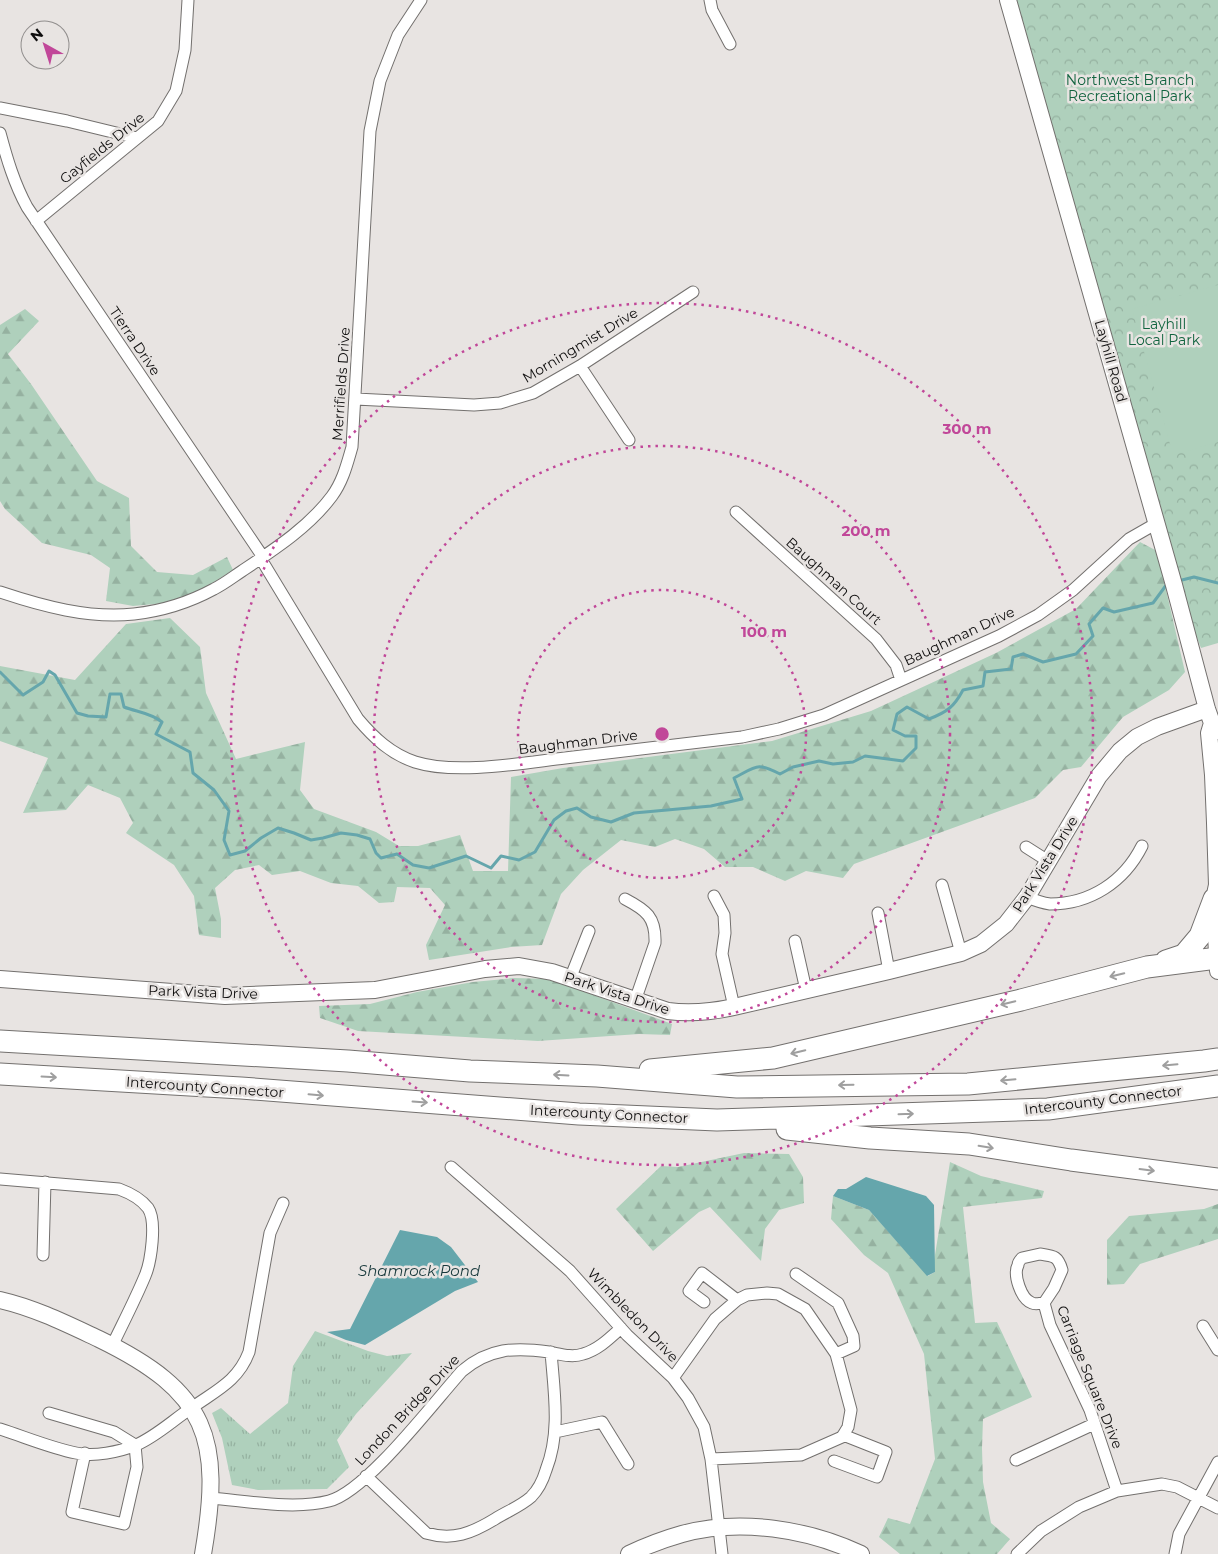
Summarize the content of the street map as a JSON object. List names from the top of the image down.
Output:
{
  "streets": {
    "highway": ["Intercounty Connector"],
    "street": [
      "Gayfields Drive",
      "Tierra Drive",
      "Morningmist Drive",
      "Layhill Road",
      "Merrifields Drive",
      "Baughman Court",
      "Baughman Drive",
      "Park Vista Drive",
      "Wimbledon Drive",
      "Carriage Square Drive",
      "London Bridge Drive"
    ]
  },
  "crossings": [
    ["Gayfields Drive", "Tierra Drive"],
    ["Tierra Drive", "Merrifields Drive"],
    ["Tierra Drive", "Baughman Drive"],
    ["Morningmist Drive", "Merrifields Drive"],
    ["Layhill Road", "Baughman Drive"],
    ["Layhill Road", "Park Vista Drive"],
    ["Merrifields Drive", "Baughman Drive"],
    ["Baughman Court", "Baughman Drive"],
    ["Wimbledon Drive", "London Bridge Drive"]
  ],
  "water": ["Shamrock Pond"],
  "parks": ["Northwest Branch Recreational Park", "Layhill Local Park"],
  "north": "top left",
  "rings": ["300 m", "200 m", "100 m"]
}
